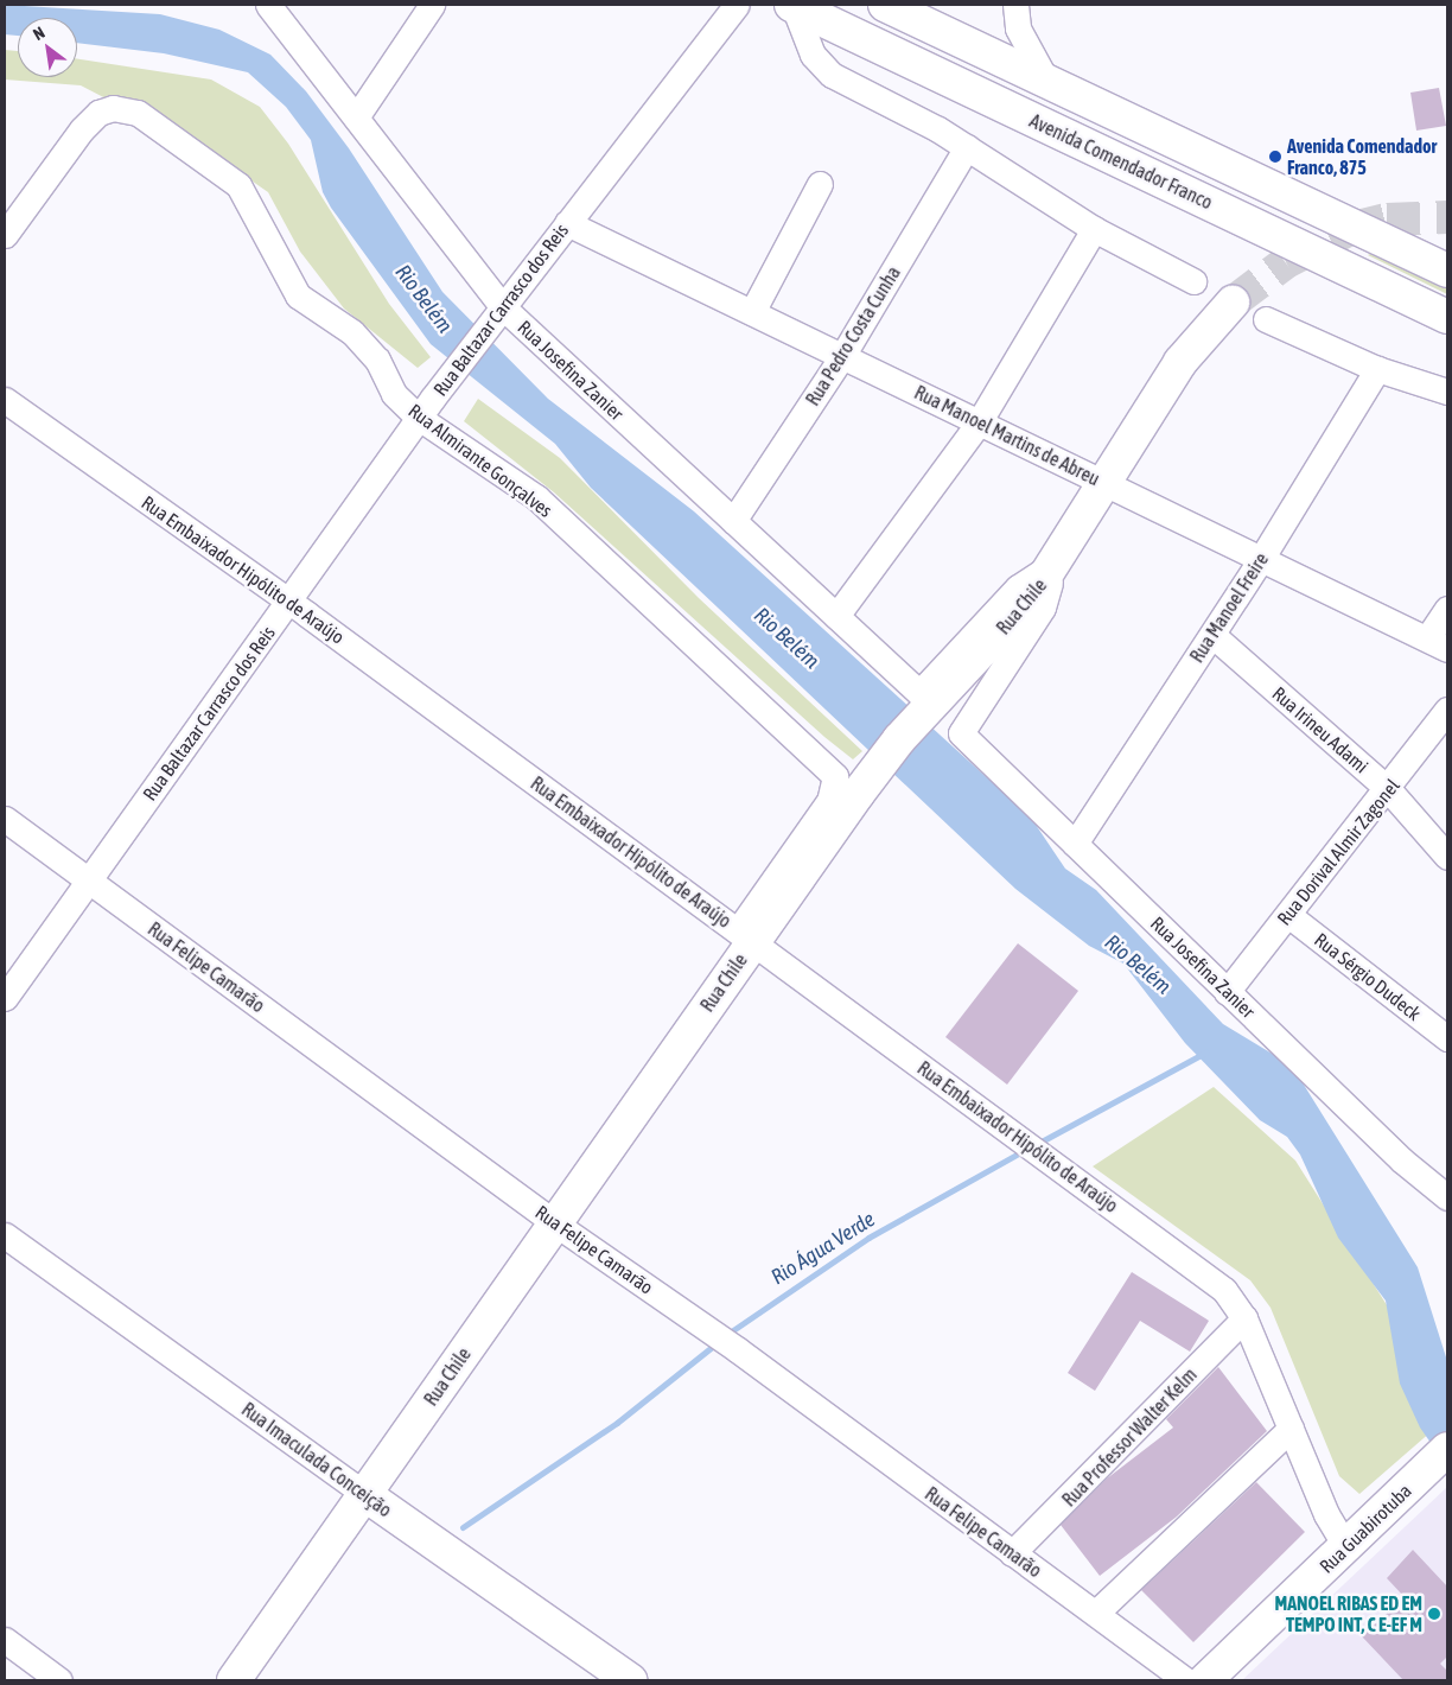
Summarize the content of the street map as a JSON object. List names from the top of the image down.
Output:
{
  "streets": {
    "main road": [
      "Avenida Comendador Franco",
      "Rua Chile",
      "Rua Imaculada Conceição",
      "Rua Guabirotuba"
    ],
    "street": [
      "Rua Baltazar Carrasco dos Reis",
      "Rua Pedro Costa Cunha",
      "Rua Josefina Zanier",
      "Rua Manoel Martins de Abreu",
      "Rua Almirante Gonçalves",
      "Rua Embaixador Hipólito de Araújo",
      "Rua Manoel Freire",
      "Rua Irineu Adami",
      "Rua Dorival Almir Zagonel",
      "Rua Felipe Camarão",
      "Rua Sérgio Dudeck",
      "Rua Professor Walter Kelm"
    ]
  },
  "crossings": [
    ["Avenida Comendador Franco", "Rua Pedro Costa Cunha"],
    ["Rua Baltazar Carrasco dos Reis", "Rua Josefina Zanier"],
    ["Rua Baltazar Carrasco dos Reis", "Rua Manoel Martins de Abreu"],
    ["Rua Baltazar Carrasco dos Reis", "Rua Almirante Gonçalves"],
    ["Rua Baltazar Carrasco dos Reis", "Rua Embaixador Hipólito de Araújo"],
    ["Rua Baltazar Carrasco dos Reis", "Rua Felipe Camarão"],
    ["Rua Pedro Costa Cunha", "Rua Josefina Zanier"],
    ["Rua Pedro Costa Cunha", "Rua Manoel Martins de Abreu"],
    ["Rua Josefina Zanier", "Rua Chile"],
    ["Rua Josefina Zanier", "Rua Manoel Freire"],
    ["Rua Josefina Zanier", "Rua Dorival Almir Zagonel"],
    ["Rua Manoel Martins de Abreu", "Rua Chile"],
    ["Rua Manoel Martins de Abreu", "Rua Manoel Freire"],
    ["Rua Almirante Gonçalves", "Rua Embaixador Hipólito de Araújo"],
    ["Rua Almirante Gonçalves", "Rua Chile"],
    ["Rua Embaixador Hipólito de Araújo", "Rua Chile"],
    ["Rua Embaixador Hipólito de Araújo", "Rua Professor Walter Kelm"],
    ["Rua Embaixador Hipólito de Araújo", "Rua Guabirotuba"],
    ["Rua Chile", "Rua Felipe Camarão"],
    ["Rua Chile", "Rua Imaculada Conceição"],
    ["Rua Manoel Freire", "Rua Irineu Adami"],
    ["Rua Irineu Adami", "Rua Dorival Almir Zagonel"],
    ["Rua Dorival Almir Zagonel", "Rua Sérgio Dudeck"],
    ["Rua Felipe Camarão", "Rua Professor Walter Kelm"]
  ],
  "water": ["Rio Belém", "Rio Água Verde"],
  "places": ["Avenida Comendador Franco, 875", "MANOEL RIBAS ED EM TEMPO INT, C E-EF M"],
  "north": "top left"
}
